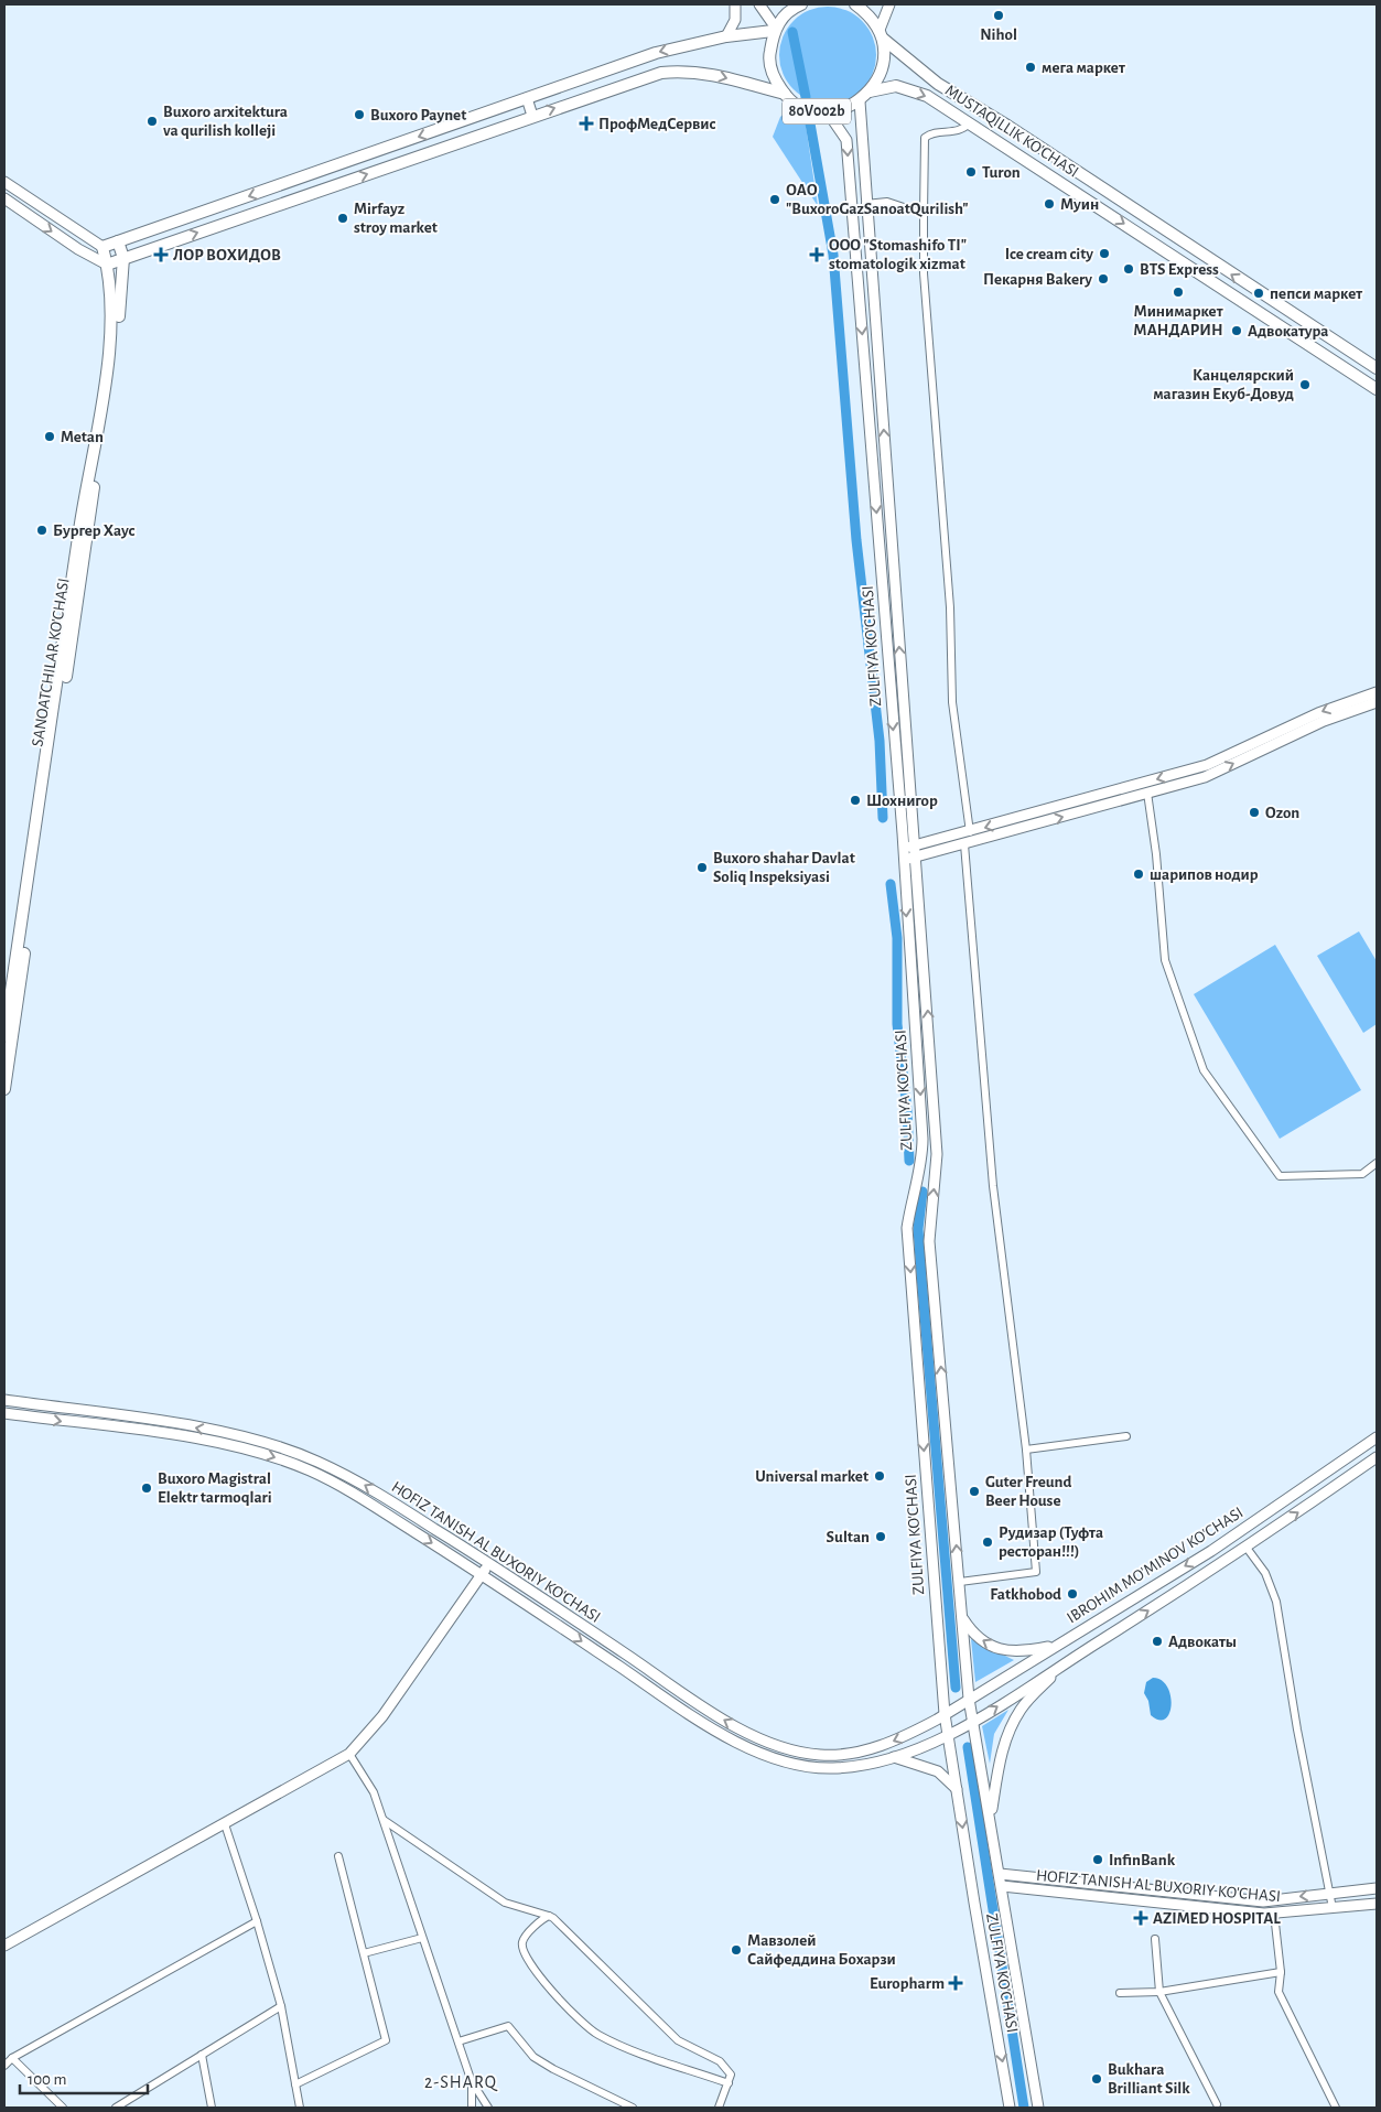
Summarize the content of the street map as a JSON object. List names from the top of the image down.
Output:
{
  "streets": {
    "main road": [
      "80V002b",
      "MUSTAQILLIK KO'CHASI",
      "ZULFIYA KO'CHASI",
      "SANOATCHILAR KO'CHASI",
      "HOFIZ TANISH AL BUXORIY KO'CHASI",
      "IBROHIM MO'MINOV KO'CHASI"
    ]
  },
  "crossings": [
    ["80V002b", "MUSTAQILLIK KO'CHASI"],
    ["80V002b", "ZULFIYA KO'CHASI"],
    ["ZULFIYA KO'CHASI", "HOFIZ TANISH AL BUXORIY KO'CHASI"],
    ["ZULFIYA KO'CHASI", "IBROHIM MO'MINOV KO'CHASI"],
    ["HOFIZ TANISH AL BUXORIY KO'CHASI", "IBROHIM MO'MINOV KO'CHASI"]
  ],
  "districts": ["2-SHARQ"],
  "places": {
    "other": [
      "Nihol",
      "мега маркет",
      "Buxoro Paynet",
      "Buxoro arxitektura va qurilish kolleji",
      "Turon",
      "ОАО \"BuxoroGazSanoatQurilish\"",
      "Муин",
      "Mirfayz stroy market",
      "Ice cream city",
      "BTS Express",
      "Пекарня Bakery",
      "Минимаркет МАНДАРИН",
      "пепси маркет",
      "Адвокатура",
      "Канцелярский магазин Екуб-Довуд",
      "Metan",
      "Бургер Хаус",
      "Шохнигор",
      "Ozon",
      "Buxoro shahar Davlat Soliq Inspeksiyasi",
      "шарипов нодир",
      "Universal market",
      "Buxoro Magistral Elektr tarmoqlari",
      "Guter Freund Beer House",
      "Sultan",
      "Рудизар (Туфта ресторан!!!)",
      "Fatkhobod",
      "Адвокаты",
      "InfinBank",
      "Мавзолей Сайфеддина Бохарзи",
      "Bukhara Brilliant Silk"
    ],
    "health": [
      "ПрофМедСервис",
      "ЛОР ВОХИДОВ",
      "OOO \"Stomashifo TI\" stomatologik xizmat",
      "AZIMED HOSPITAL",
      "Europharm"
    ]
  },
  "scale_bar": "100 m"
}
